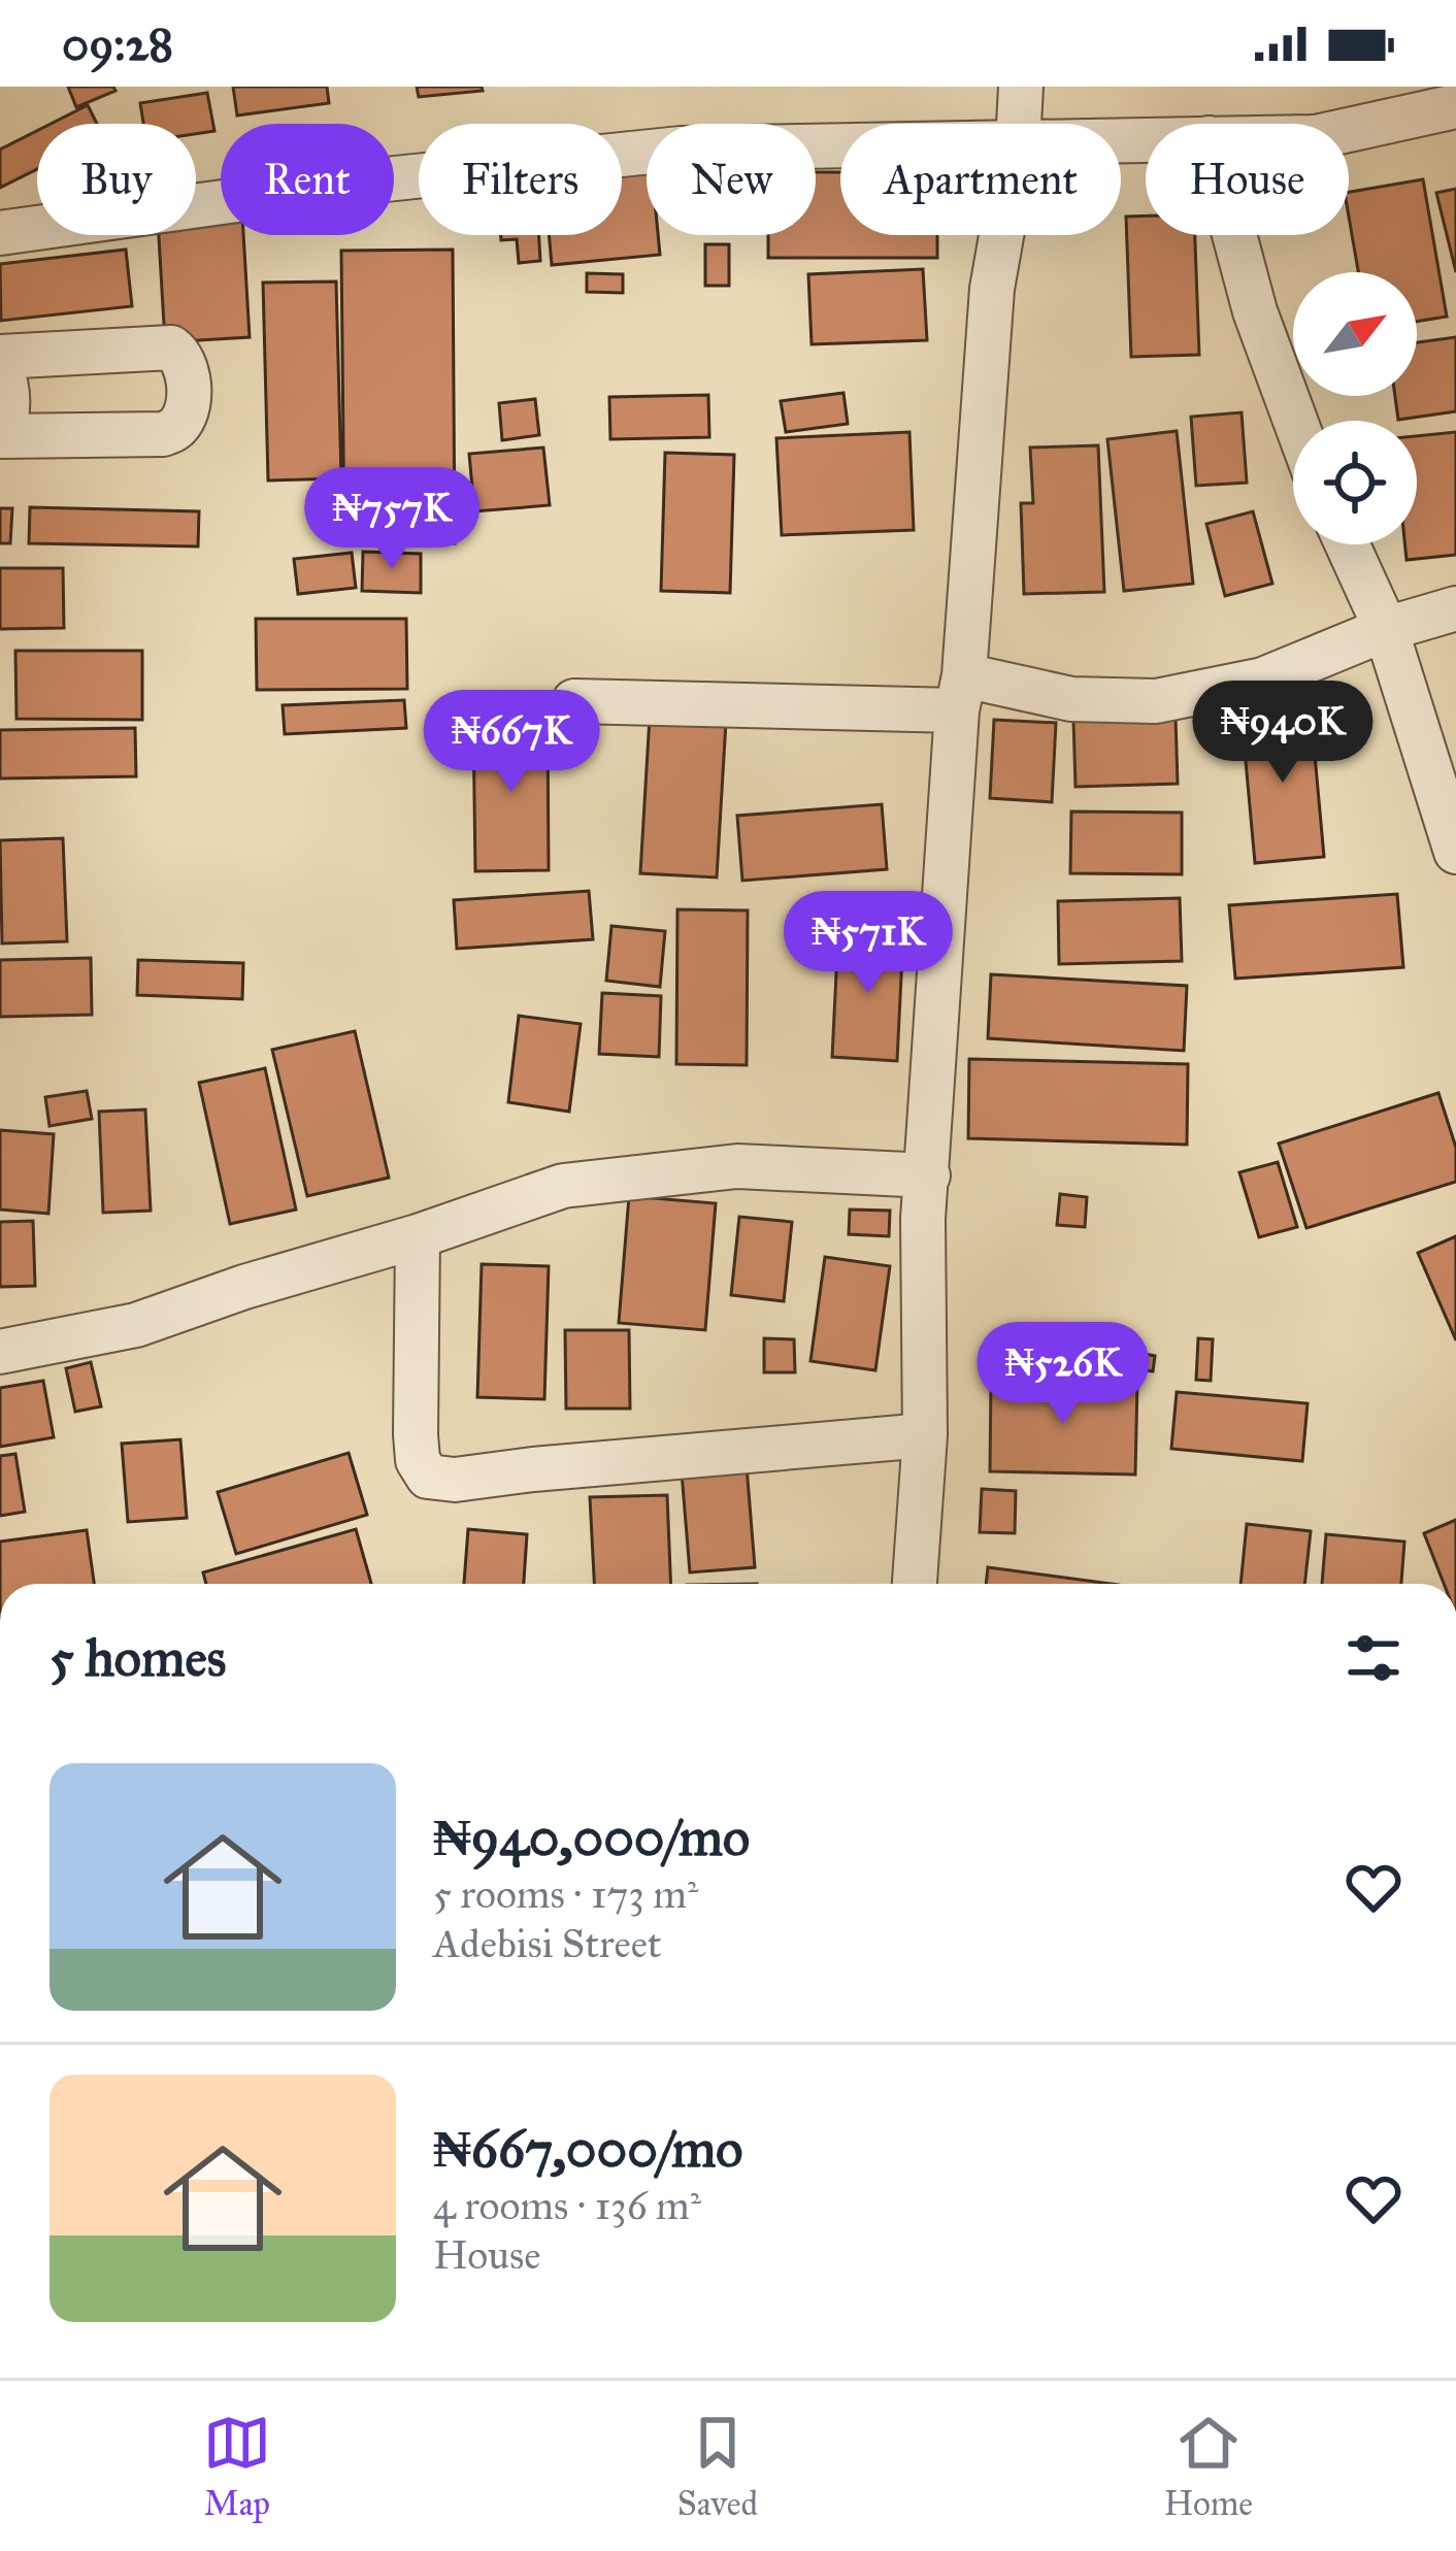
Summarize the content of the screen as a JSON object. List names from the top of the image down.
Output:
{
  "north": "top right",
  "page": {
    "status": "09:28",
    "chip": [
      "Buy",
      "Rent",
      "Filters",
      "New",
      "Apartment",
      "House"
    ],
    "price": [
      "₦757K",
      "₦940K",
      "₦667K",
      "₦571K",
      "₦526K"
    ],
    "heading": "5 homes",
    "list": [
      {
        "name": "₦940,000/mo",
        "note": "5 rooms · 173 m² · Adebisi Street"
      },
      {
        "name": "₦667,000/mo",
        "note": "4 rooms · 136 m² · House"
      }
    ],
    "tabs": ["Map", "Saved", "Home"]
  }
}
